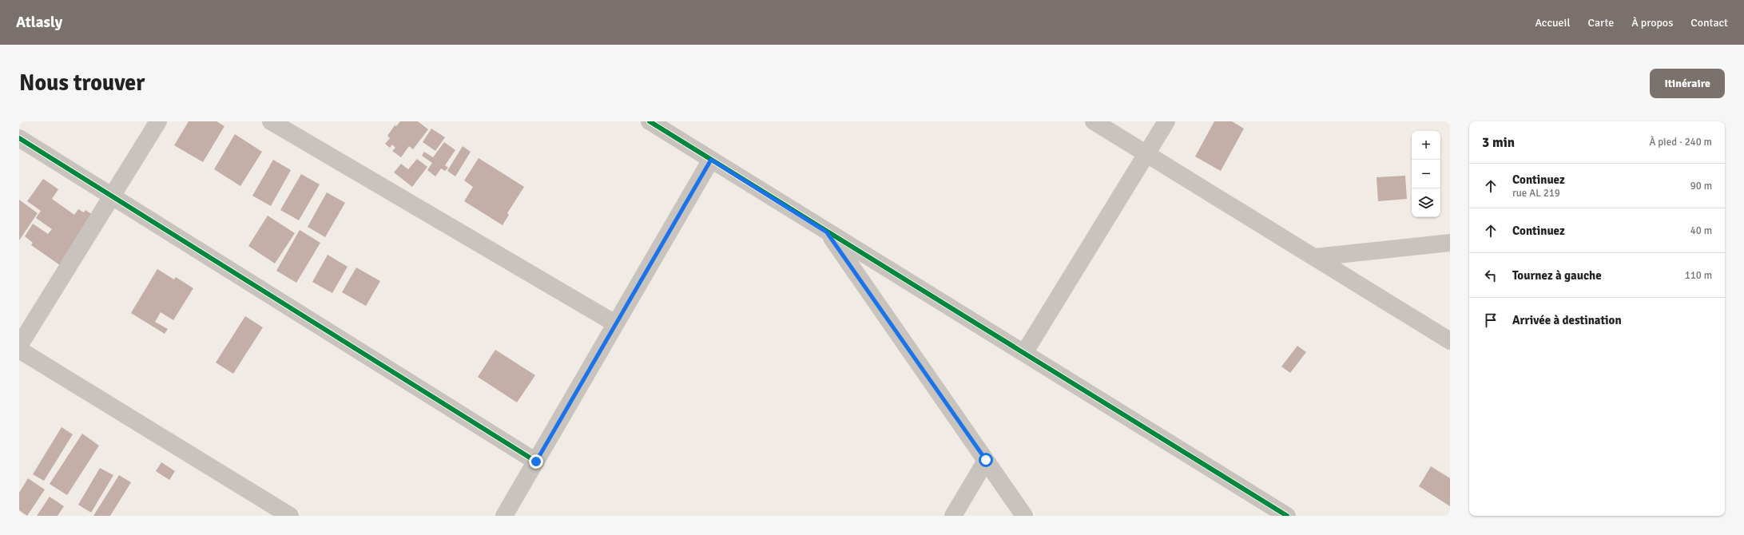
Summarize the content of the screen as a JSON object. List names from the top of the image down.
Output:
{
  "page": {
    "header": "Atlasly",
    "nav": [
      "Accueil",
      "Carte",
      "À propos",
      "Contact"
    ],
    "buttons": "Itinéraire",
    "title": "Nous trouver",
    "heading": ["3 min", "À pied · 240 m"],
    "map_buttons": ["+", "−"],
    "list": [
      ["Continuez", "rue AL 219", "90 m"],
      ["Continuez", "40 m"],
      ["Tournez à gauche", "110 m"],
      "Arrivée à destination"
    ]
  }
}
